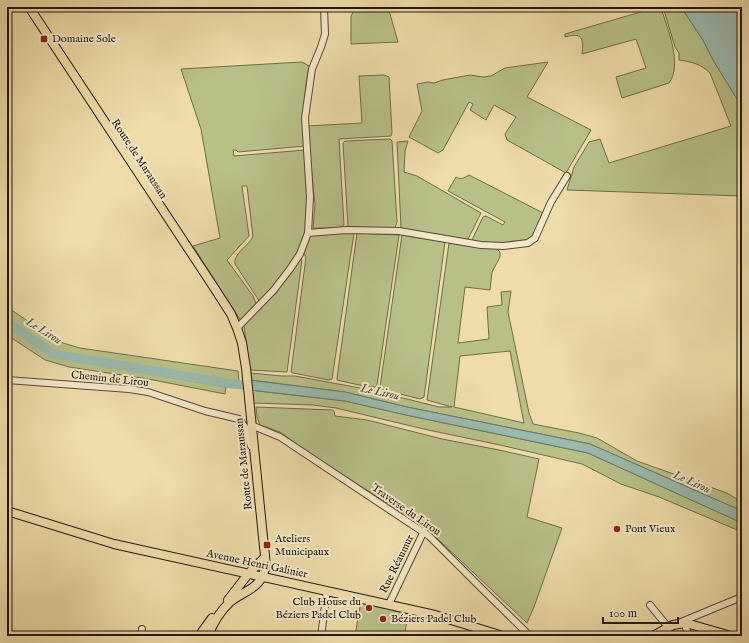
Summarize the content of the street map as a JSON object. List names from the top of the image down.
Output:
{
  "streets": {
    "main road": ["Route de Maraussan", "Avenue Henri Galinier"],
    "street": ["Chemin de Lirou", "Traverse du Lirou", "Rue Réaumur"]
  },
  "crossings": [
    ["Route de Maraussan", "Chemin de Lirou"],
    ["Route de Maraussan", "Traverse du Lirou"],
    ["Route de Maraussan", "Avenue Henri Galinier"],
    ["Traverse du Lirou", "Rue Réaumur"],
    ["Avenue Henri Galinier", "Rue Réaumur"]
  ],
  "water": ["Le Lirou"],
  "places": {
    "transit": ["Domaine Sole", "Ateliers Municipaux"],
    "other": ["Pont Vieux", "Club House du Béziers Padel Club", "Béziers Padel Club"]
  },
  "scale_bar": "100 m"
}
